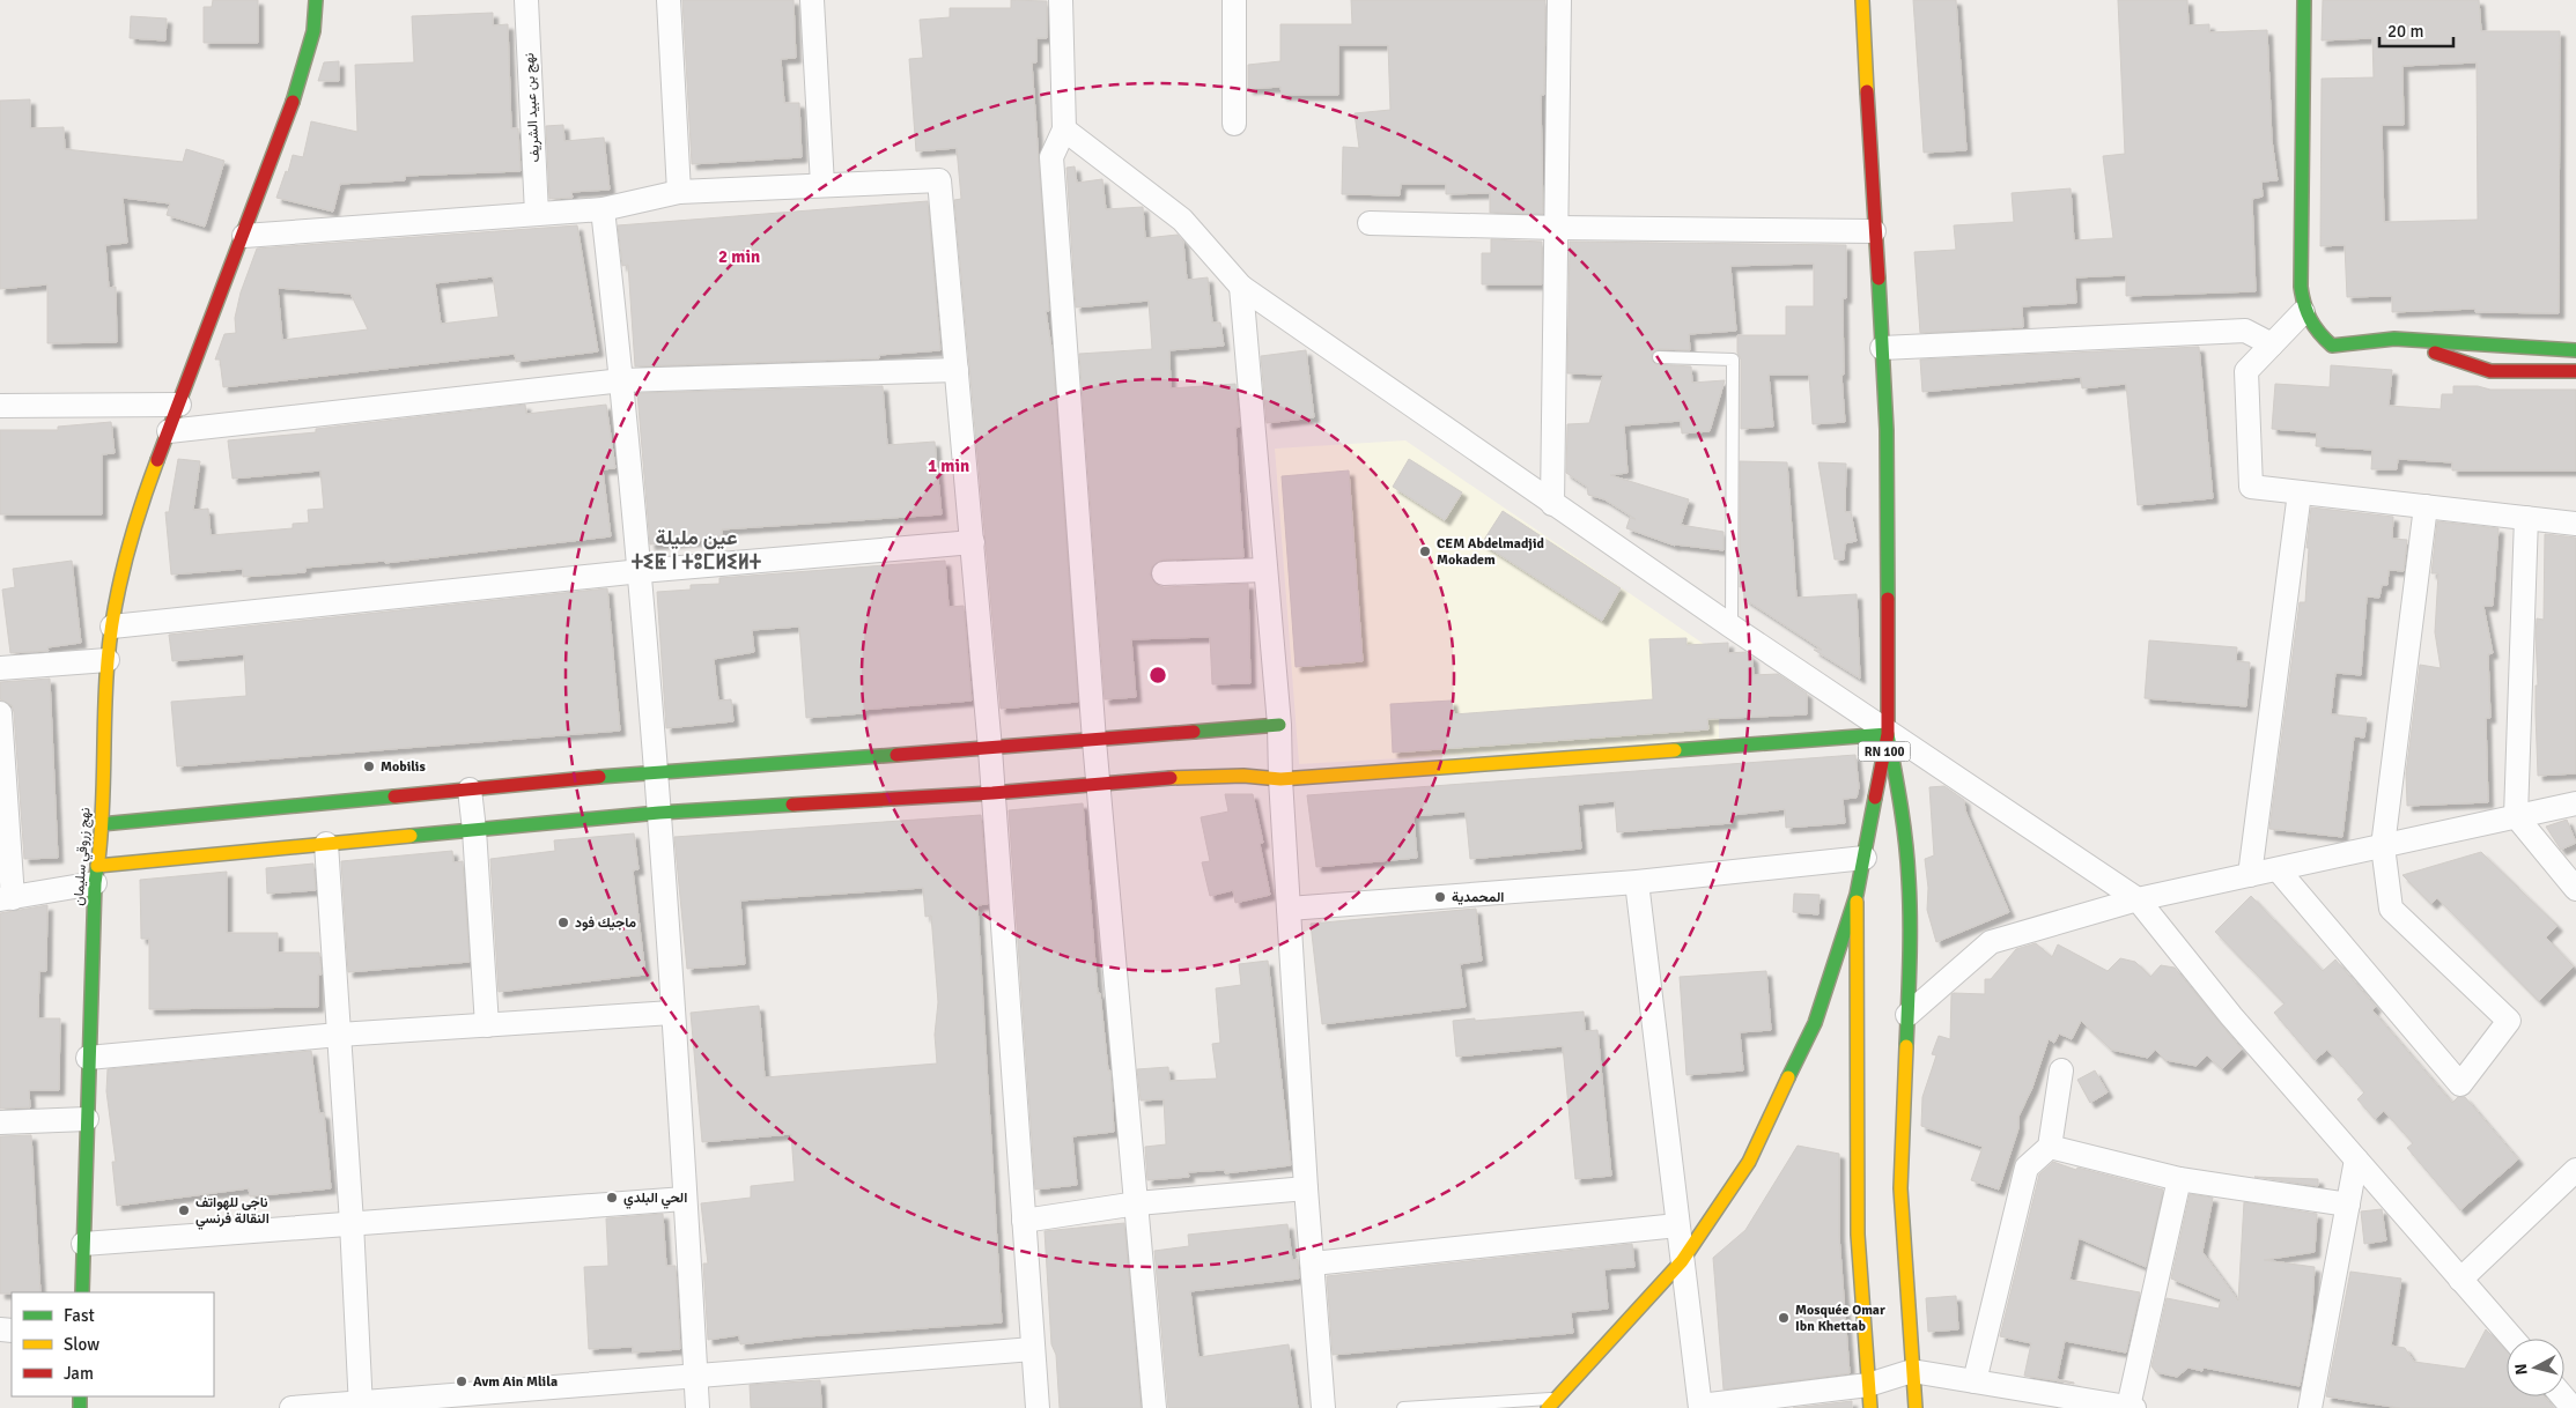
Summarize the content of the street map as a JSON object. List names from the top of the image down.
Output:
{
  "streets": {
    "street": ["نهج بن عبيد الشريف", "RN 100", "نهج زروقي سليمان"]
  },
  "districts": ["عين مليلة ⵜⵉⵟ ⵏ ⵜⵓⵎⵍⵉⵍⵜ"],
  "places": [
    "CEM Abdelmadjid Mokadem",
    "Mobilis",
    "المحمدية",
    "ماجيك فود",
    "الحي البلدي",
    "ناجي للهواتف النقالة فرنسي",
    "Mosquée Omar Ibn Khettab",
    "Avm Ain Mlila"
  ],
  "legend": ["Fast", "Slow", "Jam"],
  "scale_bar": "20 m",
  "north": "left",
  "rings": ["2 min", "1 min"]
}
